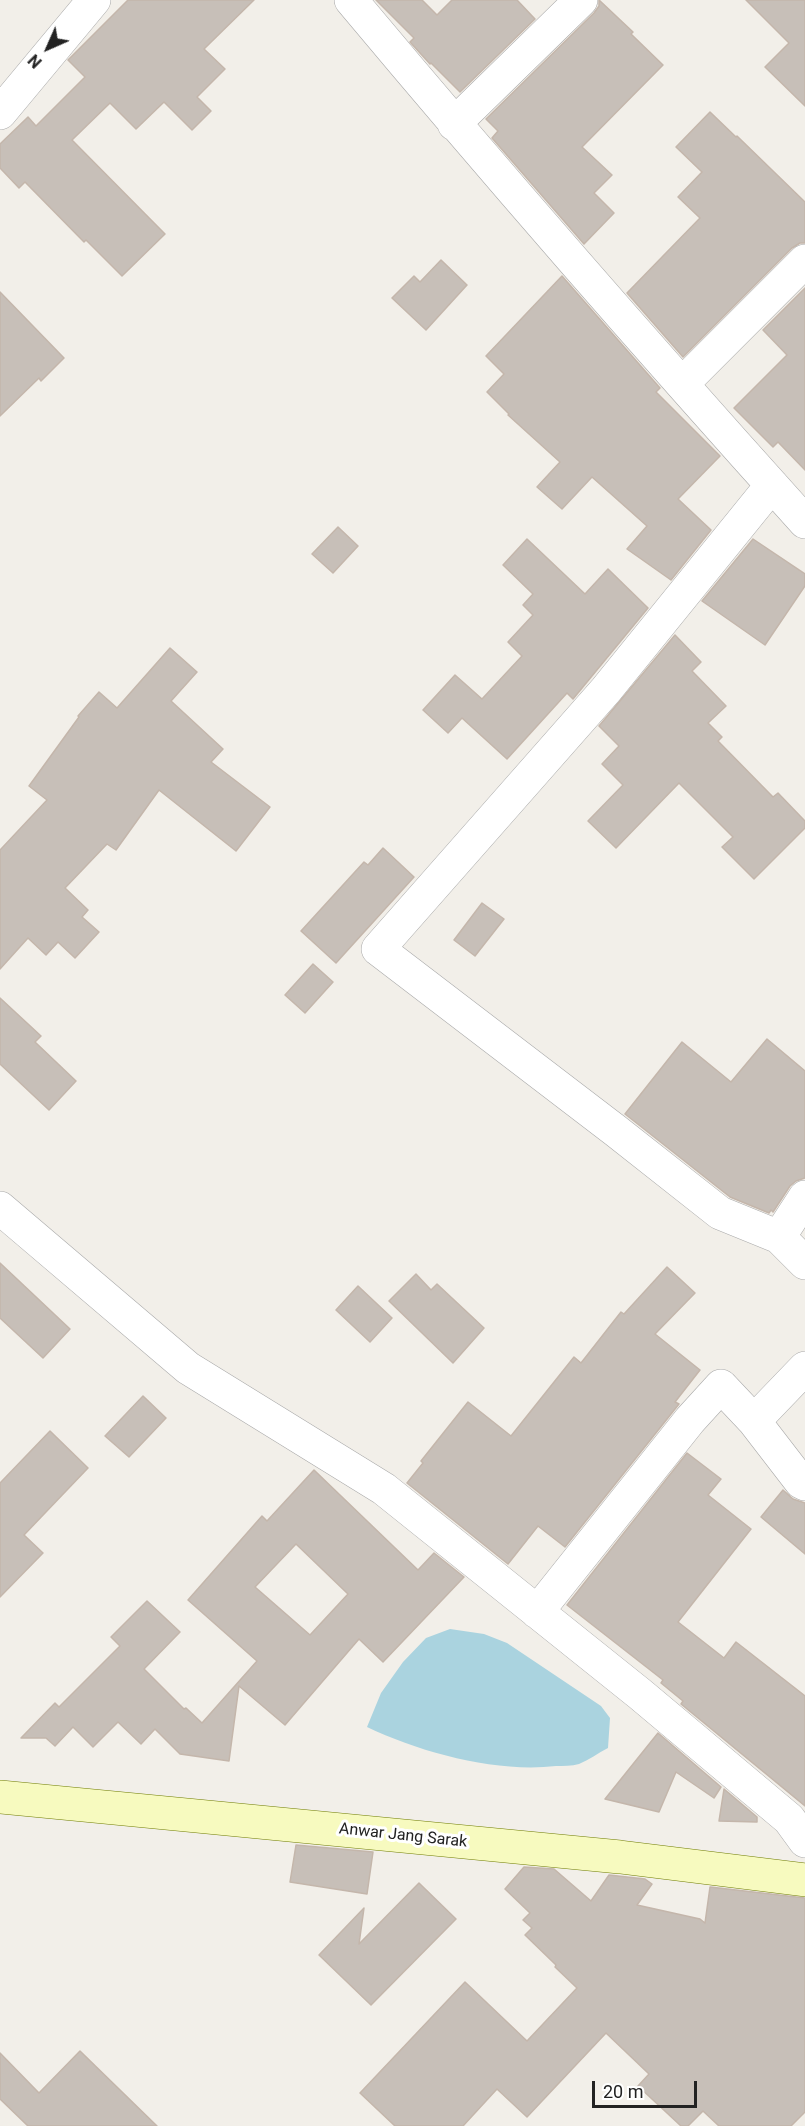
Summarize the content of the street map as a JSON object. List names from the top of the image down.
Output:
{
  "streets": {
    "main road": ["Anwar Jang Sarak"]
  },
  "scale_bar": "20 m",
  "north": "bottom left"
}
